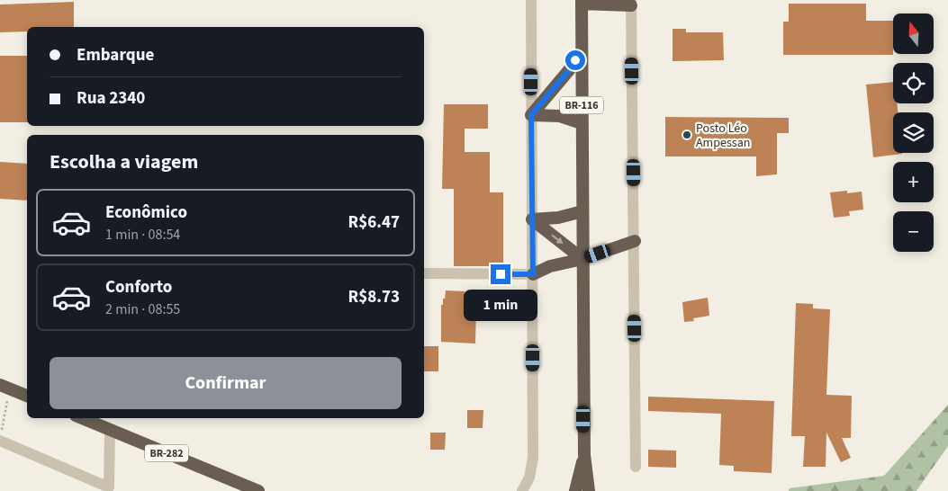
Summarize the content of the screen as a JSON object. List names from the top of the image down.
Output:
{
  "streets": {
    "highway": ["BR-116", "BR-282"]
  },
  "places": ["Posto Léo Ampessan"],
  "north": "top",
  "page": {
    "map_buttons": ["+", "−"],
    "banner": ["Embarque", "Rua 2340"],
    "heading": "Escolha a viagem",
    "list": [
      {
        "name": "Econômico",
        "note": "1 min · 08:54",
        "value": "R$6.47"
      },
      {
        "name": "Conforto",
        "note": "2 min · 08:55",
        "value": "R$8.73"
      }
    ],
    "bubble": "1 min",
    "buttons": "Confirmar"
  }
}
